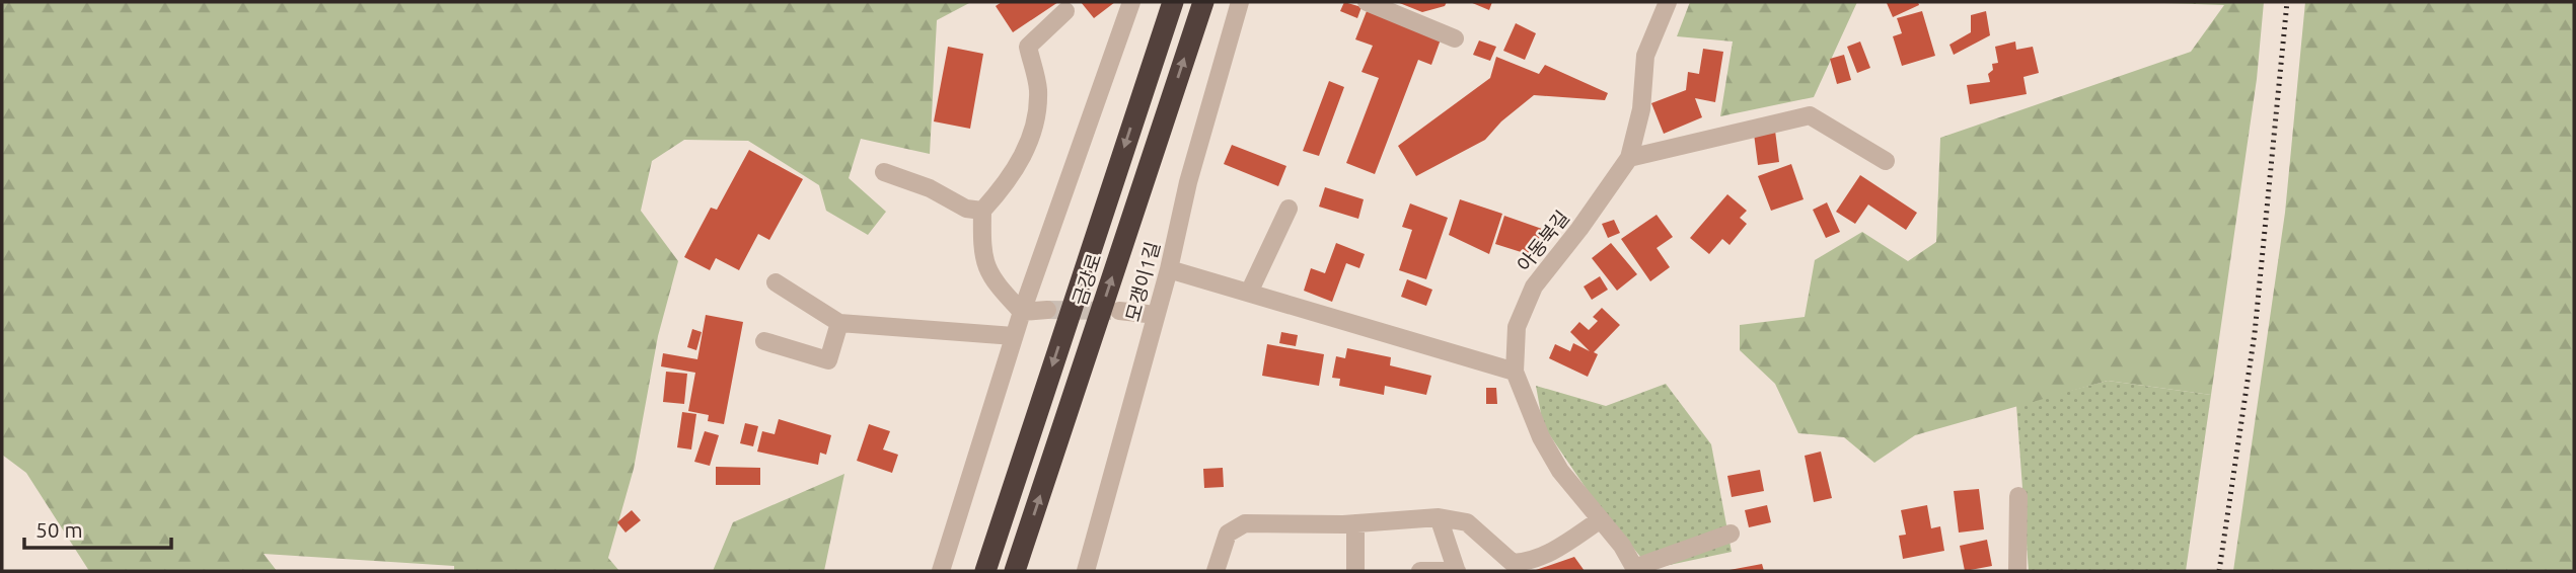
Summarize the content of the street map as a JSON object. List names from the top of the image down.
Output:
{
  "streets": {
    "highway": ["금강로"],
    "street": ["아동북길", "모갱이1길"]
  },
  "scale_bar": "50 m"
}
